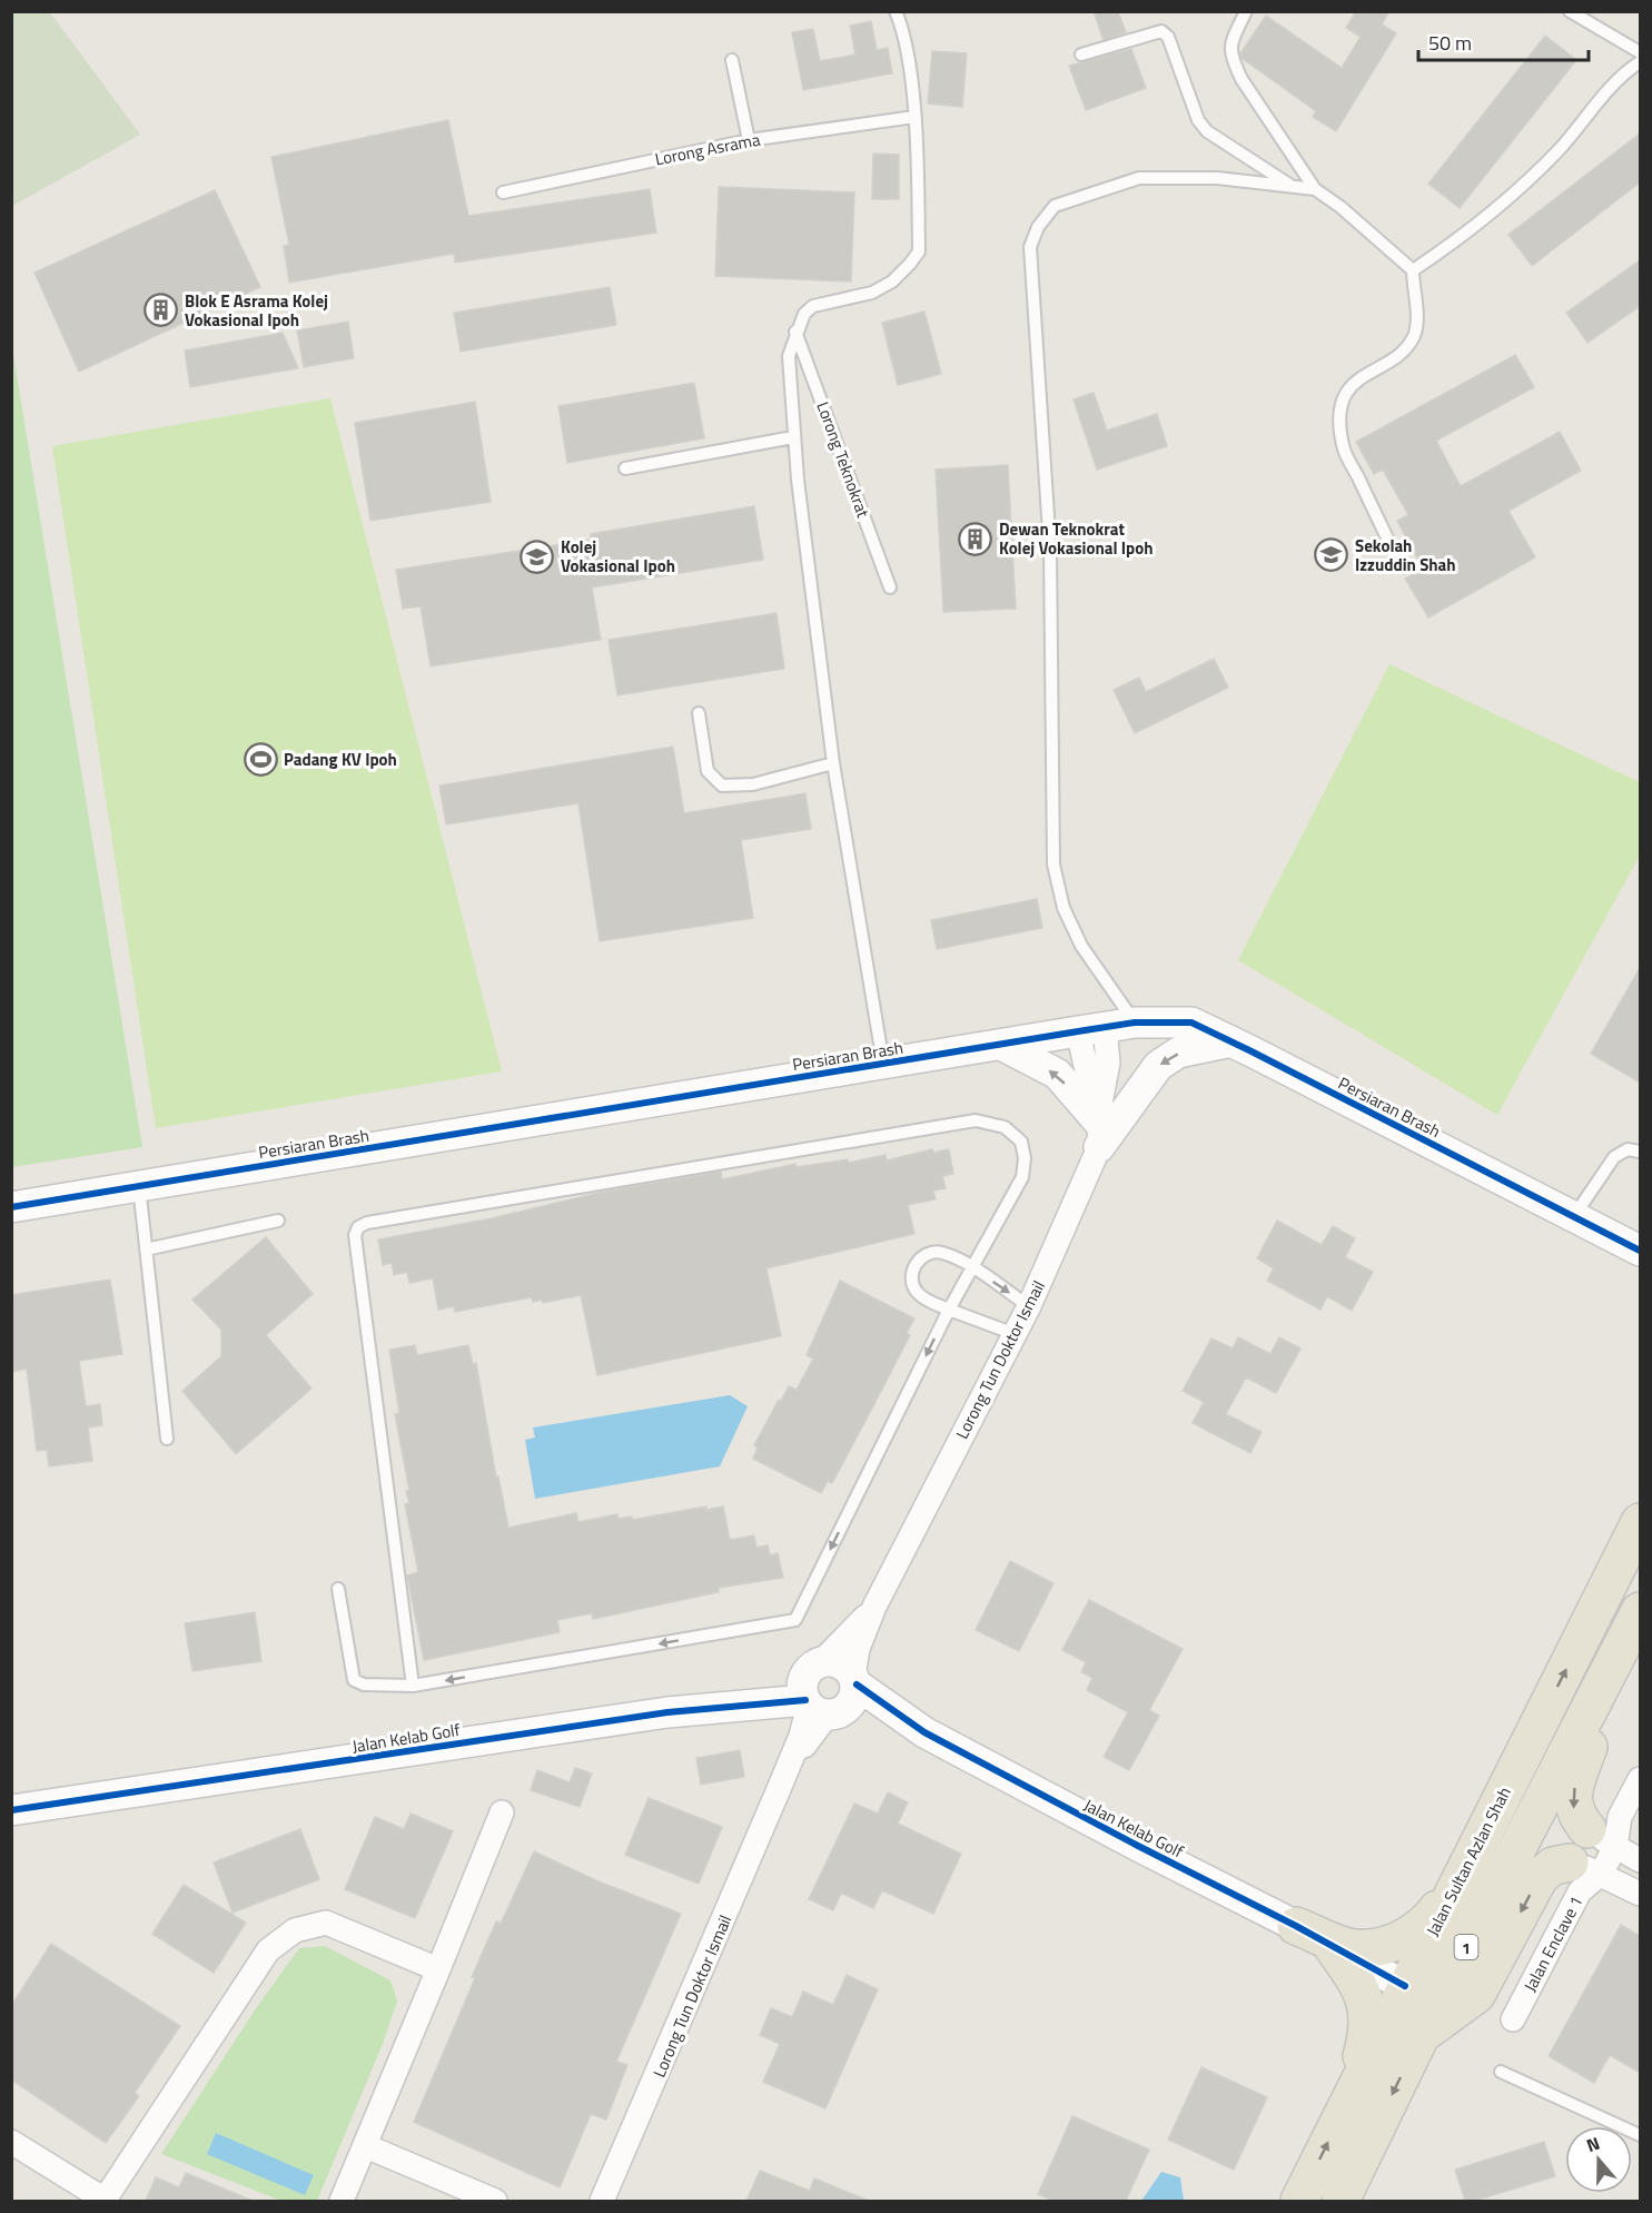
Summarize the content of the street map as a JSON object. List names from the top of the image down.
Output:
{
  "streets": {
    "main road": ["Jalan Sultan Azlan Shah", "1"],
    "street": [
      "Persiaran Brash",
      "Lorong Tun Doktor Ismail",
      "Jalan Kelab Golf",
      "Jalan Enclave 1"
    ],
    "lane": ["Lorong Asrama", "Lorong Teknokrat"]
  },
  "crossings": [
    ["Lorong Tun Doktor Ismail", "Jalan Kelab Golf"],
    ["Jalan Kelab Golf", "Jalan Sultan Azlan Shah"]
  ],
  "places": {
    "building": ["Blok E Asrama Kolej Vokasional Ipoh", "Dewan Teknokrat Kolej Vokasional Ipoh"],
    "school or university": ["Sekolah Izzuddin Shah", "Kolej Vokasional Ipoh"],
    "sports": ["Padang KV Ipoh"]
  },
  "scale_bar": "50 m",
  "north": "top"
}
